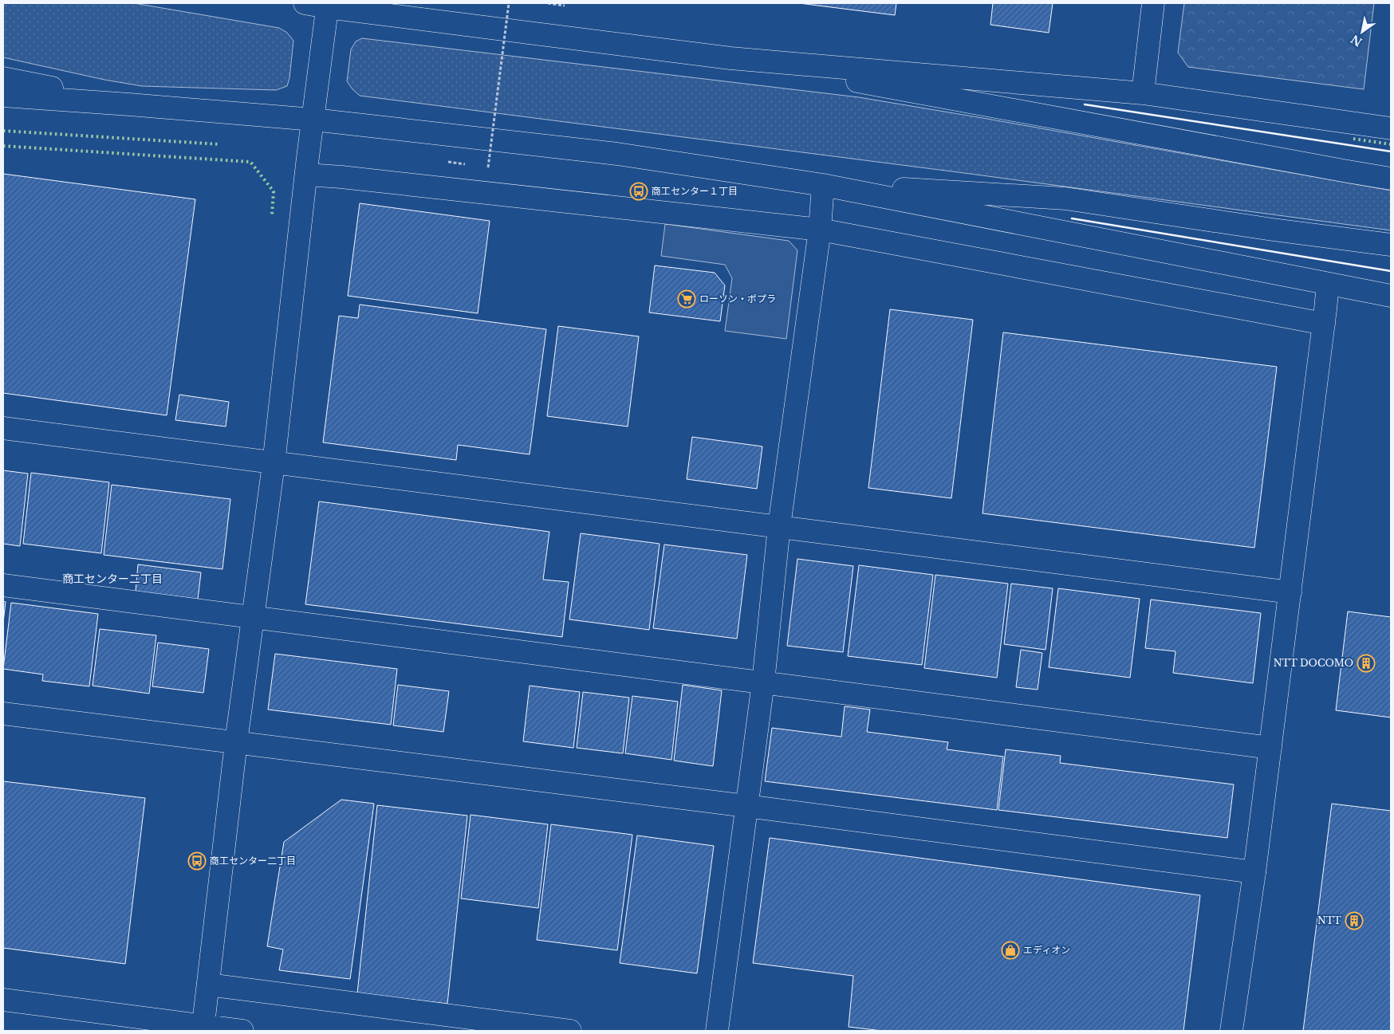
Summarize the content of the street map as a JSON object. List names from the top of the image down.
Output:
{
  "districts": ["商工センター二丁目"],
  "places": {
    "bus stop": ["商工センター１丁目", "商工センター二丁目"],
    "supermarket": ["ローソン・ポプラ"],
    "building": ["NTT DOCOMO", "NTT"],
    "shop": ["エディオン"]
  },
  "north": "bottom left"
}
